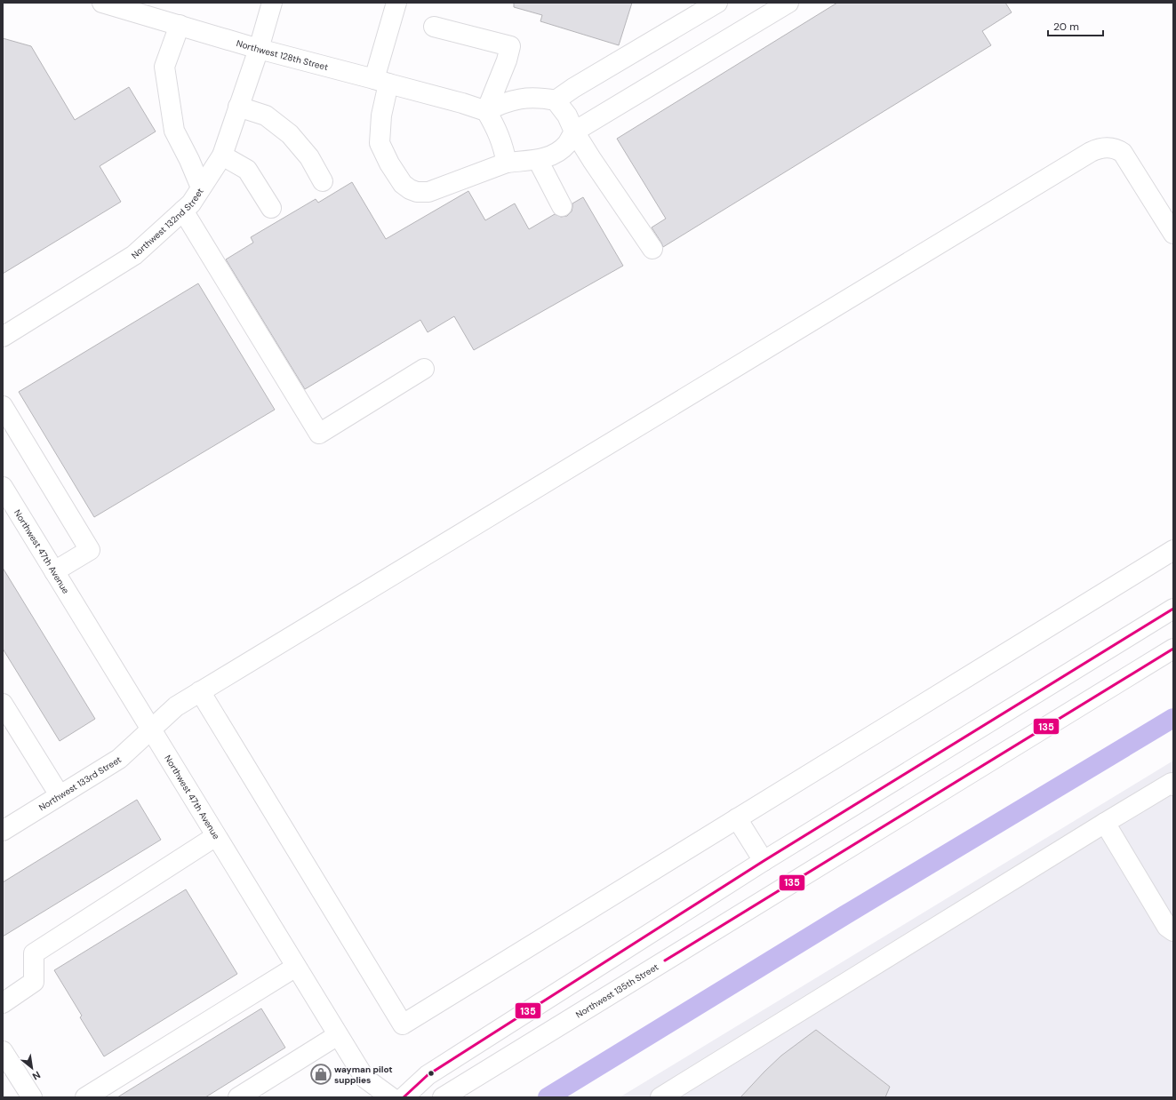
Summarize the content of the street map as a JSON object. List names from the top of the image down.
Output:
{
  "streets": {
    "street": [
      "Northwest 128th Street",
      "Northwest 132nd Street",
      "Northwest 47th Avenue",
      "Northwest 133rd Street",
      "Northwest 135th Street"
    ]
  },
  "crossings": [
    ["Northwest 128th Street", "Northwest 132nd Street"],
    ["Northwest 47th Avenue", "Northwest 133rd Street"]
  ],
  "places": {
    "shop": ["wayman pilot supplies"]
  },
  "lines": ["transit line 135"],
  "scale_bar": "20 m",
  "north": "bottom right"
}
